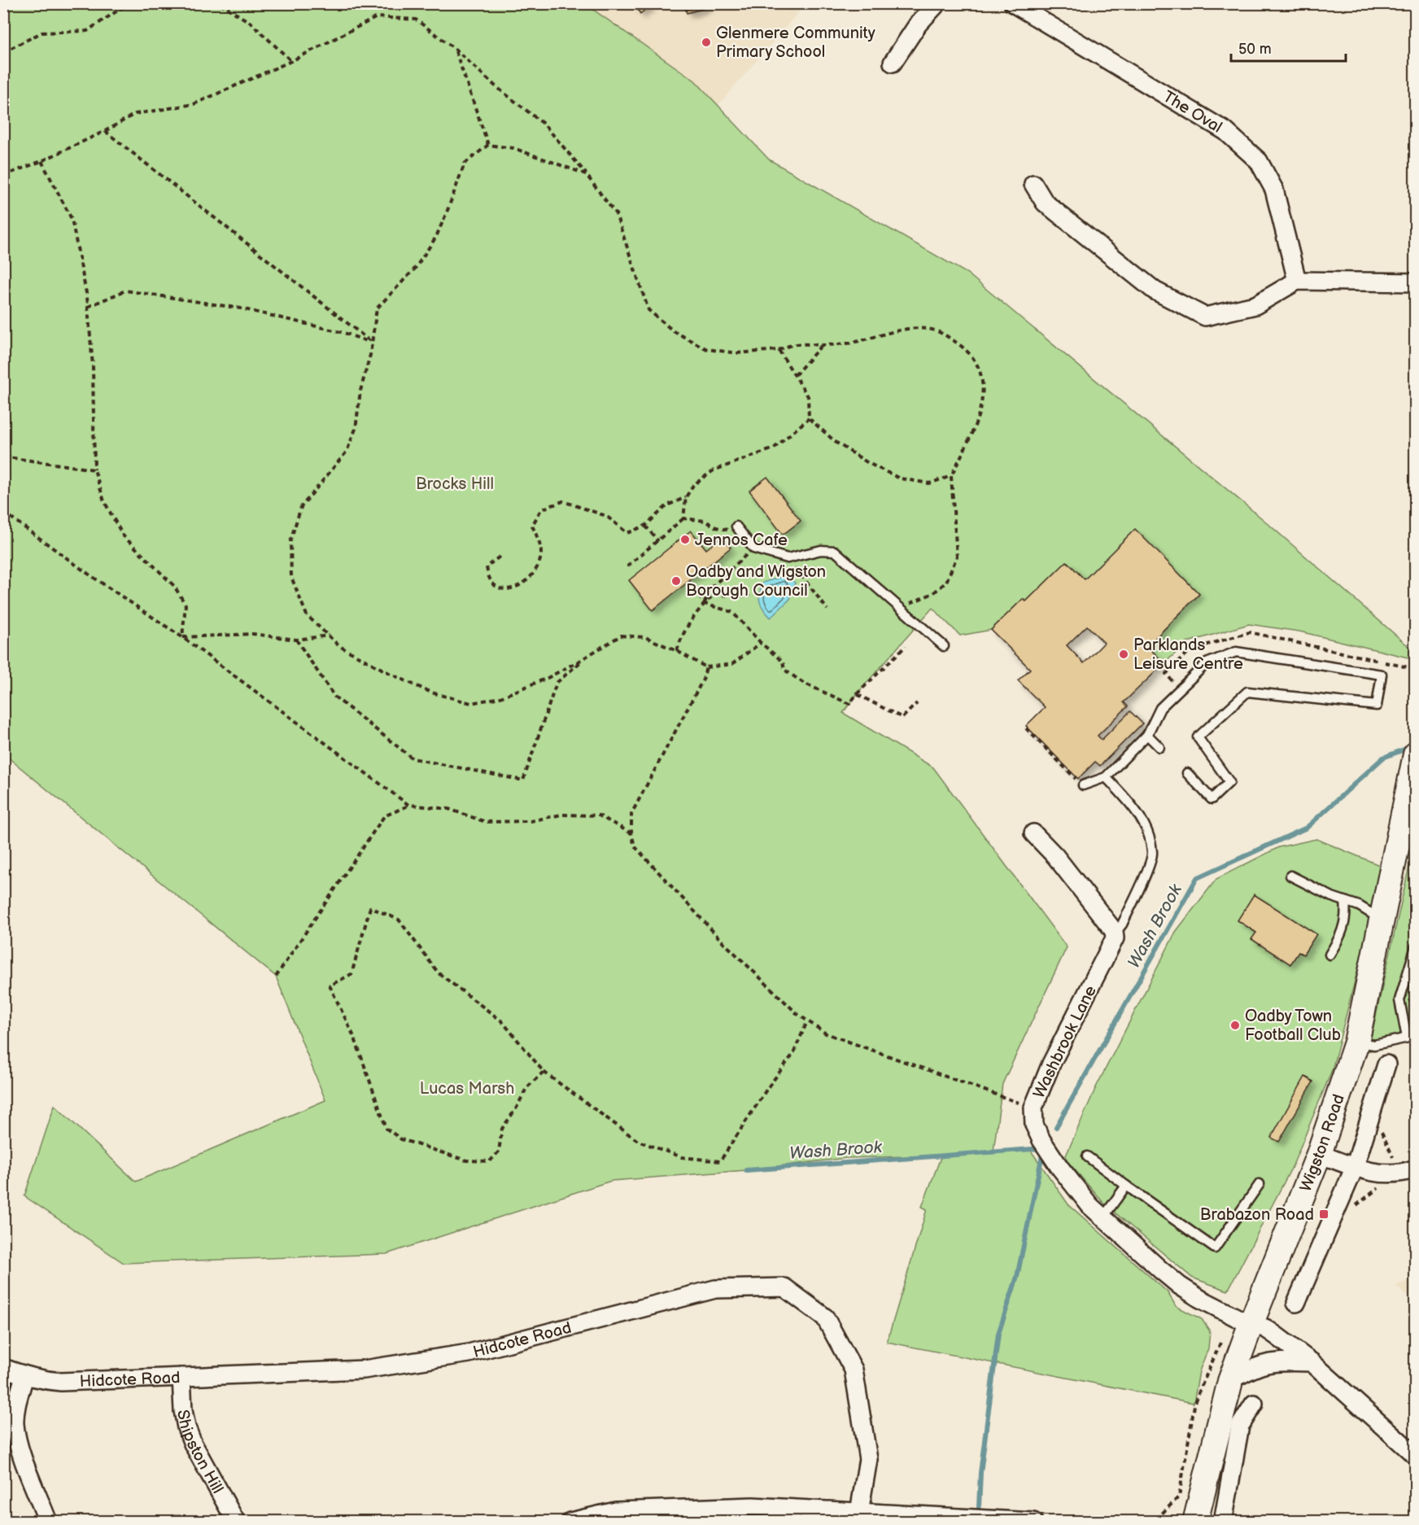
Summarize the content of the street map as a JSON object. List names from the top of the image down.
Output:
{
  "streets": {
    "main road": ["Wigston Road"],
    "street": [
      "The Oval",
      "Washbrook Lane",
      "Hidcote Road",
      "Shipston Hill"
    ]
  },
  "crossings": [
    ["Washbrook Lane", "Wigston Road"],
    ["Hidcote Road", "Shipston Hill"]
  ],
  "water": ["Wash Brook"],
  "parks": ["Brocks Hill", "Lucas Marsh"],
  "places": {
    "other": [
      "Glenmere Community Primary School",
      "Jennos Cafe",
      "Oadby and Wigston Borough Council",
      "Parklands Leisure Centre",
      "Oadby Town Football Club"
    ],
    "transit": ["Brabazon Road"]
  },
  "scale_bar": "50 m"
}
